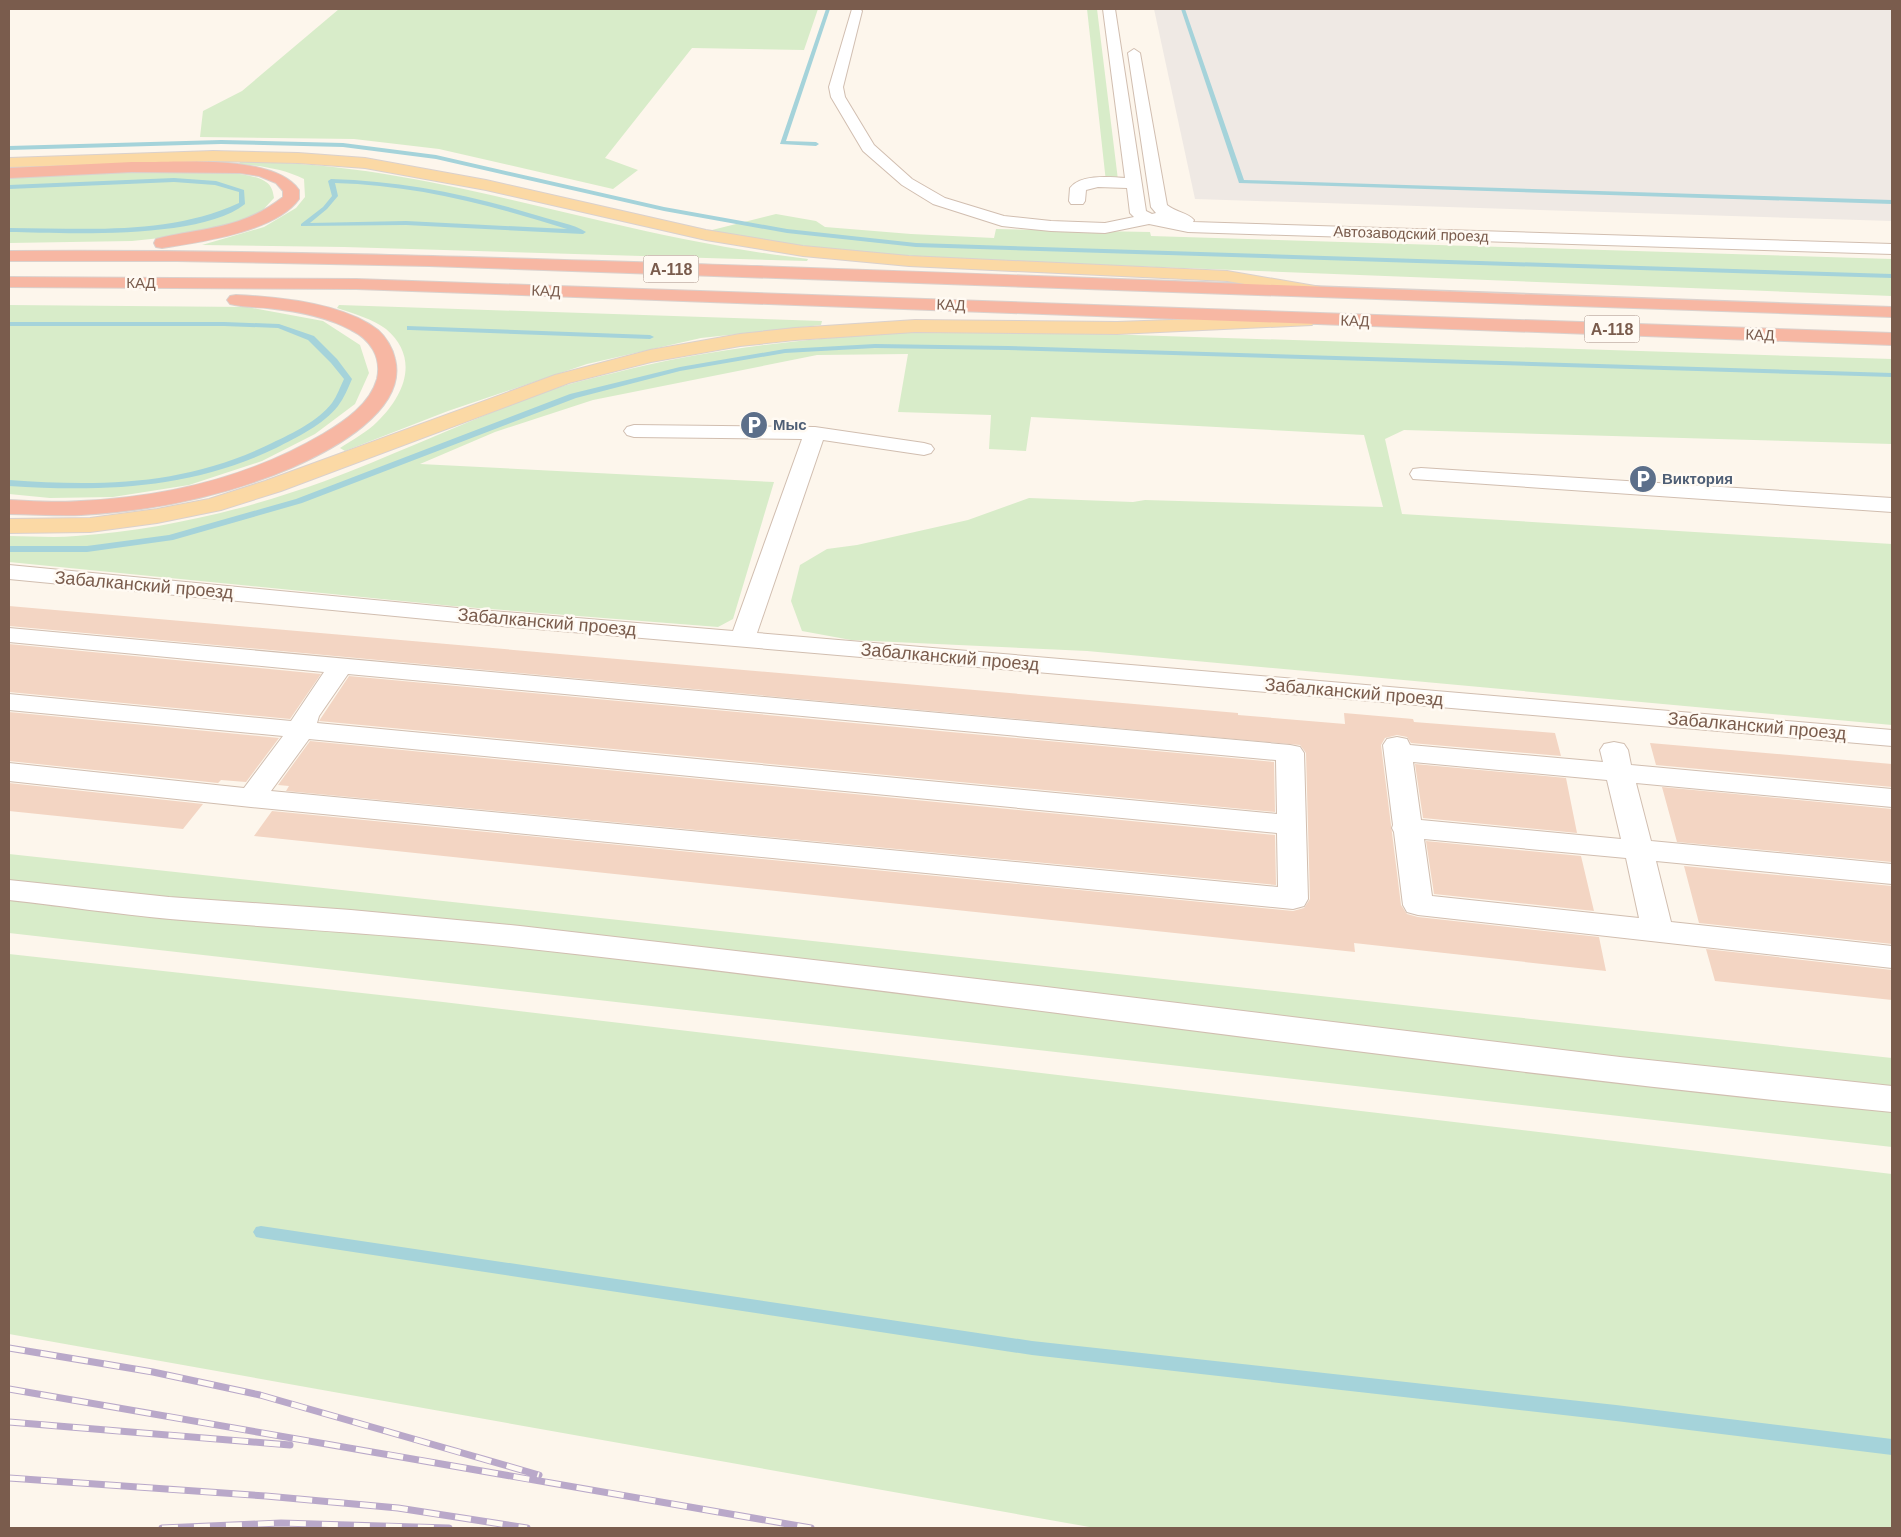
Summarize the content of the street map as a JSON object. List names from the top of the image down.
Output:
{
  "streets": {
    "highway": ["А-118", "КАД"],
    "street": ["Автозаводский проезд", "Забалканский проезд"]
  },
  "places": {
    "parking": ["Мыс", "Виктория"]
  }
}
